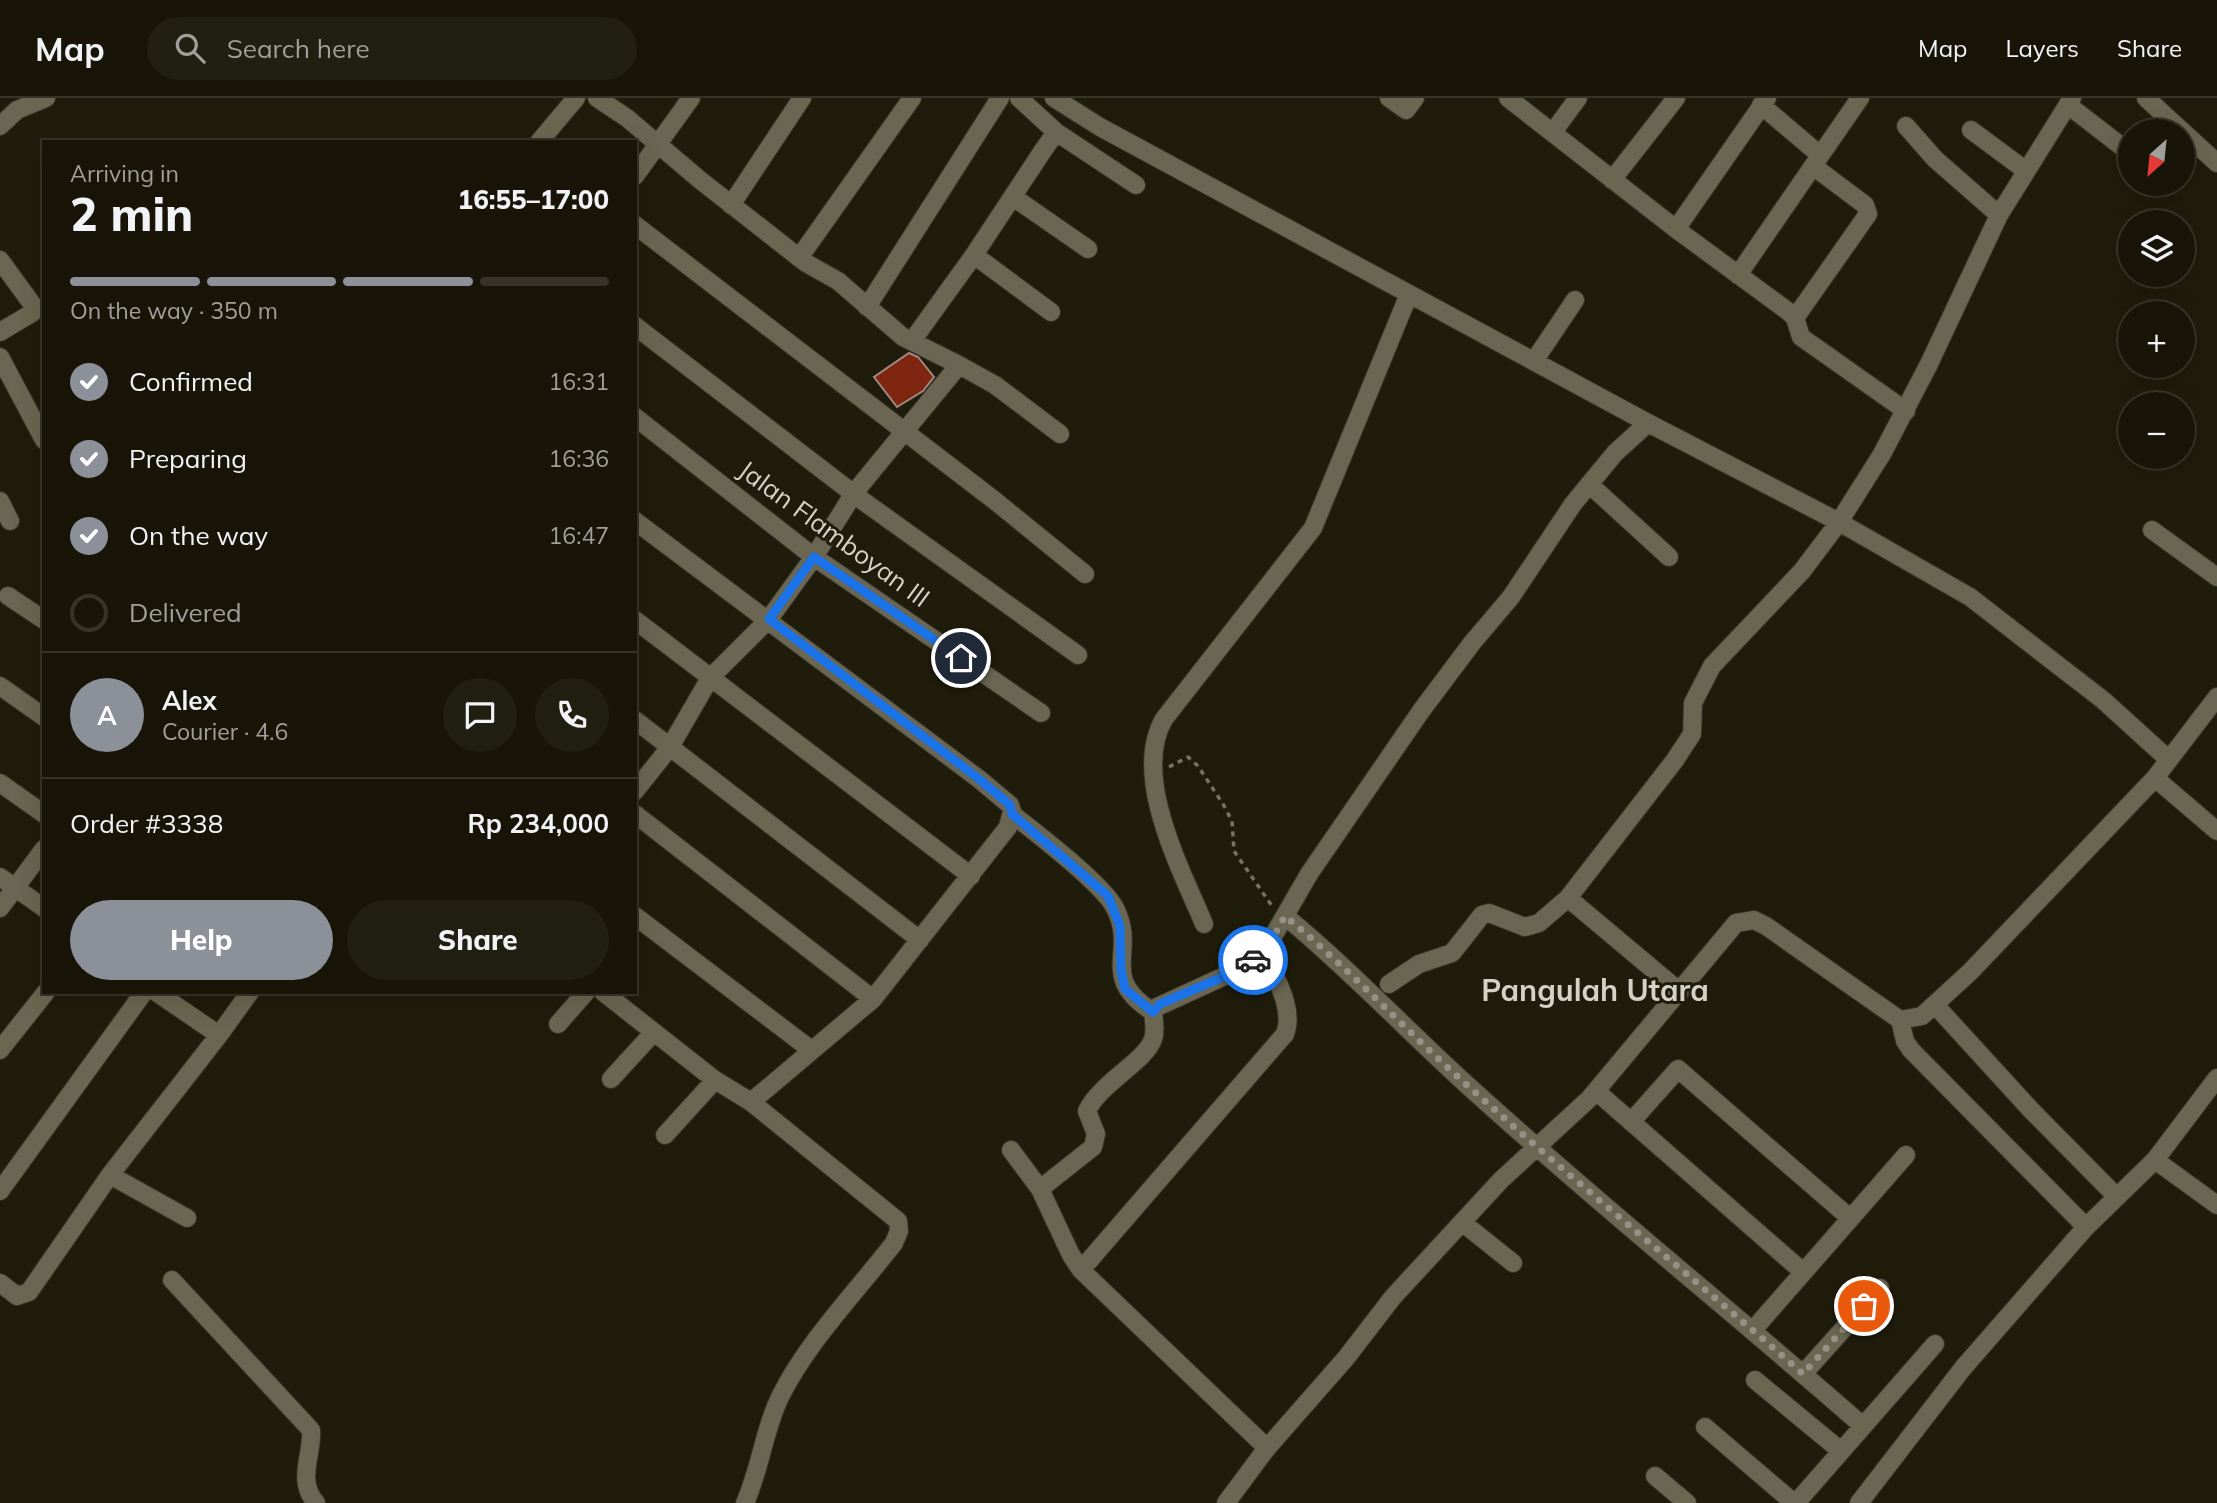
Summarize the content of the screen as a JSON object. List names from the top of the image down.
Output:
{
  "streets": {
    "street": ["Jalan Flamboyan III"]
  },
  "districts": ["Pangulah Utara"],
  "north": "bottom left",
  "page": {
    "header": "Map",
    "search": "Search here",
    "nav": ["Map", "Layers", "Share"],
    "map_buttons": ["+", "−"],
    "heading": ["2 min", "Arriving in", "16:55–17:00"],
    "panel": [
      "Alex",
      "Courier · 4.6",
      "Order #3338",
      "Rp 234,000"
    ],
    "bar": "On the way · 350 m",
    "list": [
      ["Confirmed", "16:31"],
      ["Preparing", "16:36"],
      ["On the way", "16:47"],
      "Delivered"
    ],
    "round": "A",
    "buttons": ["Help", "Share"]
  }
}
